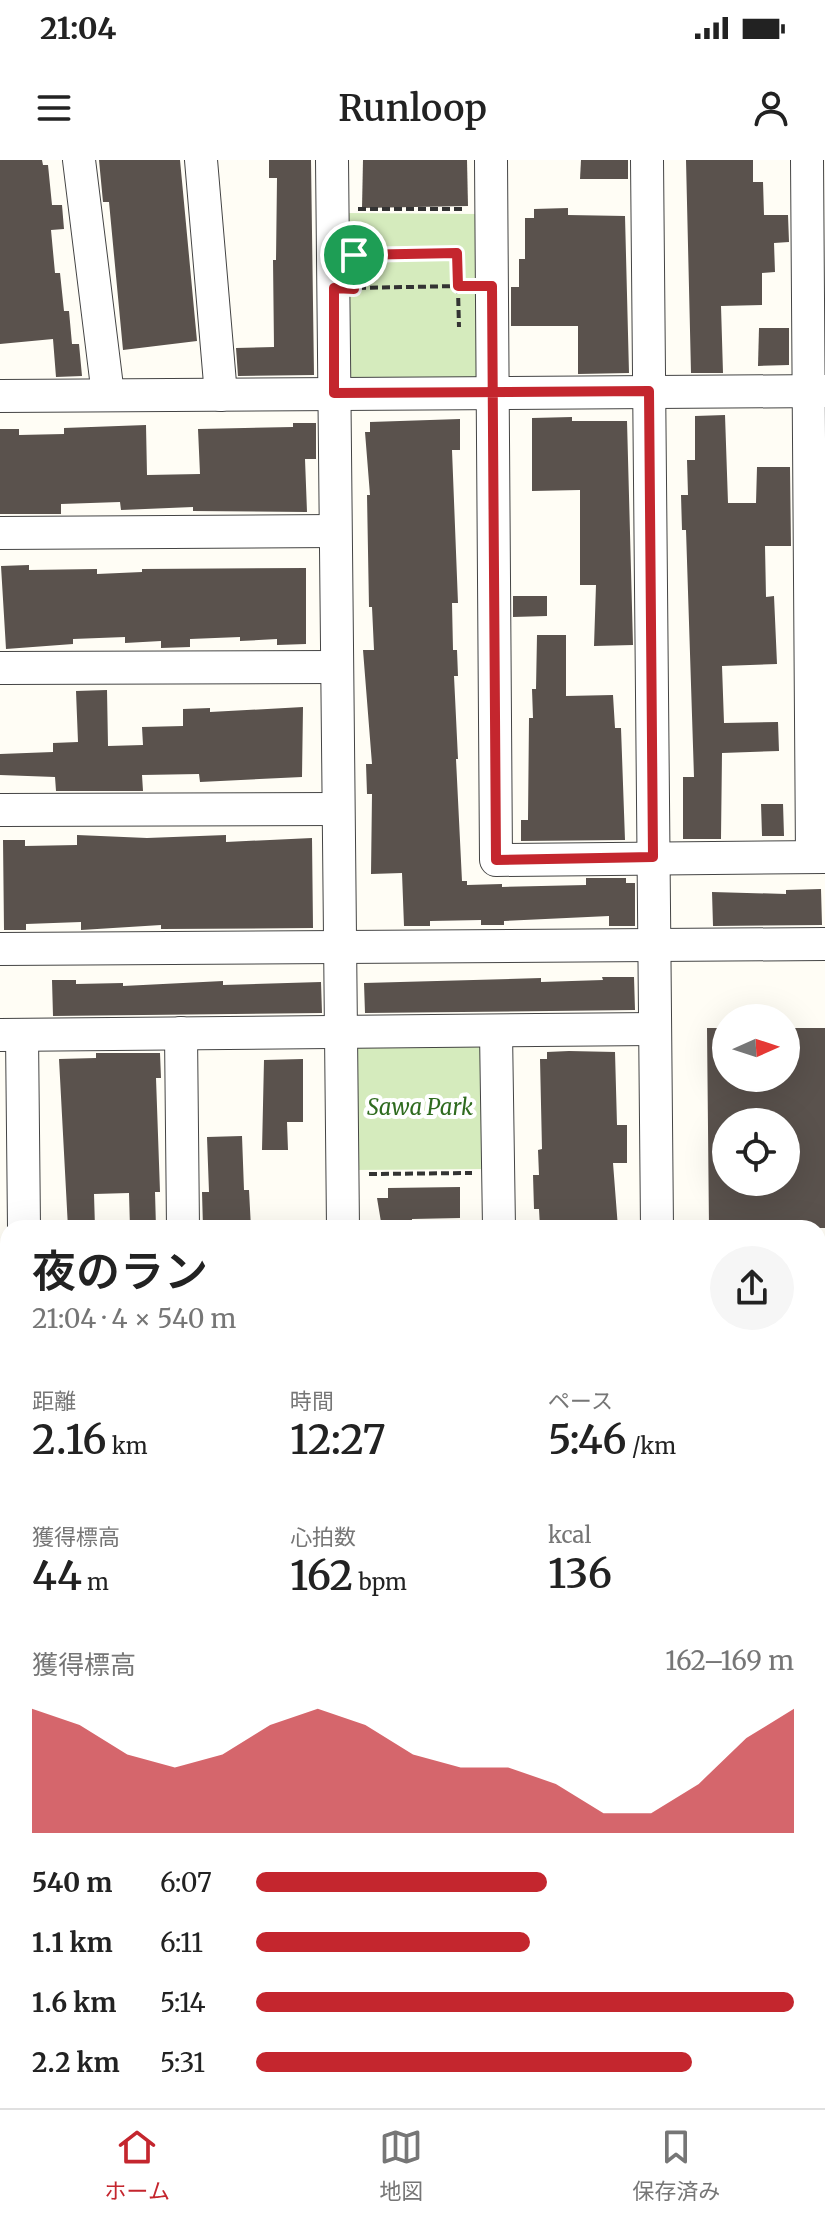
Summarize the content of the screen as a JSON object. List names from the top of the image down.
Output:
{
  "parks": ["Sawa Park"],
  "north": "right",
  "page": {
    "status": "21:04",
    "header": "Runloop",
    "heading": ["夜のラン", "21:04 · 4 × 540 m"],
    "stats": [
      ["距離", "2.16 km"],
      ["時間", "12:27"],
      ["ペース", "5:46 /km"],
      ["獲得標高", "44 m"],
      ["心拍数", "162 bpm"],
      ["kcal", "136"]
    ],
    "chart": ["獲得標高", "162–169 m"],
    "list": [
      {
        "name": "540 m",
        "note": "6:07"
      },
      {
        "name": "1.1 km",
        "note": "6:11"
      },
      {
        "name": "1.6 km",
        "note": "5:14"
      },
      {
        "name": "2.2 km",
        "note": "5:31"
      }
    ],
    "tabs": ["ホーム", "地図", "保存済み"]
  }
}
